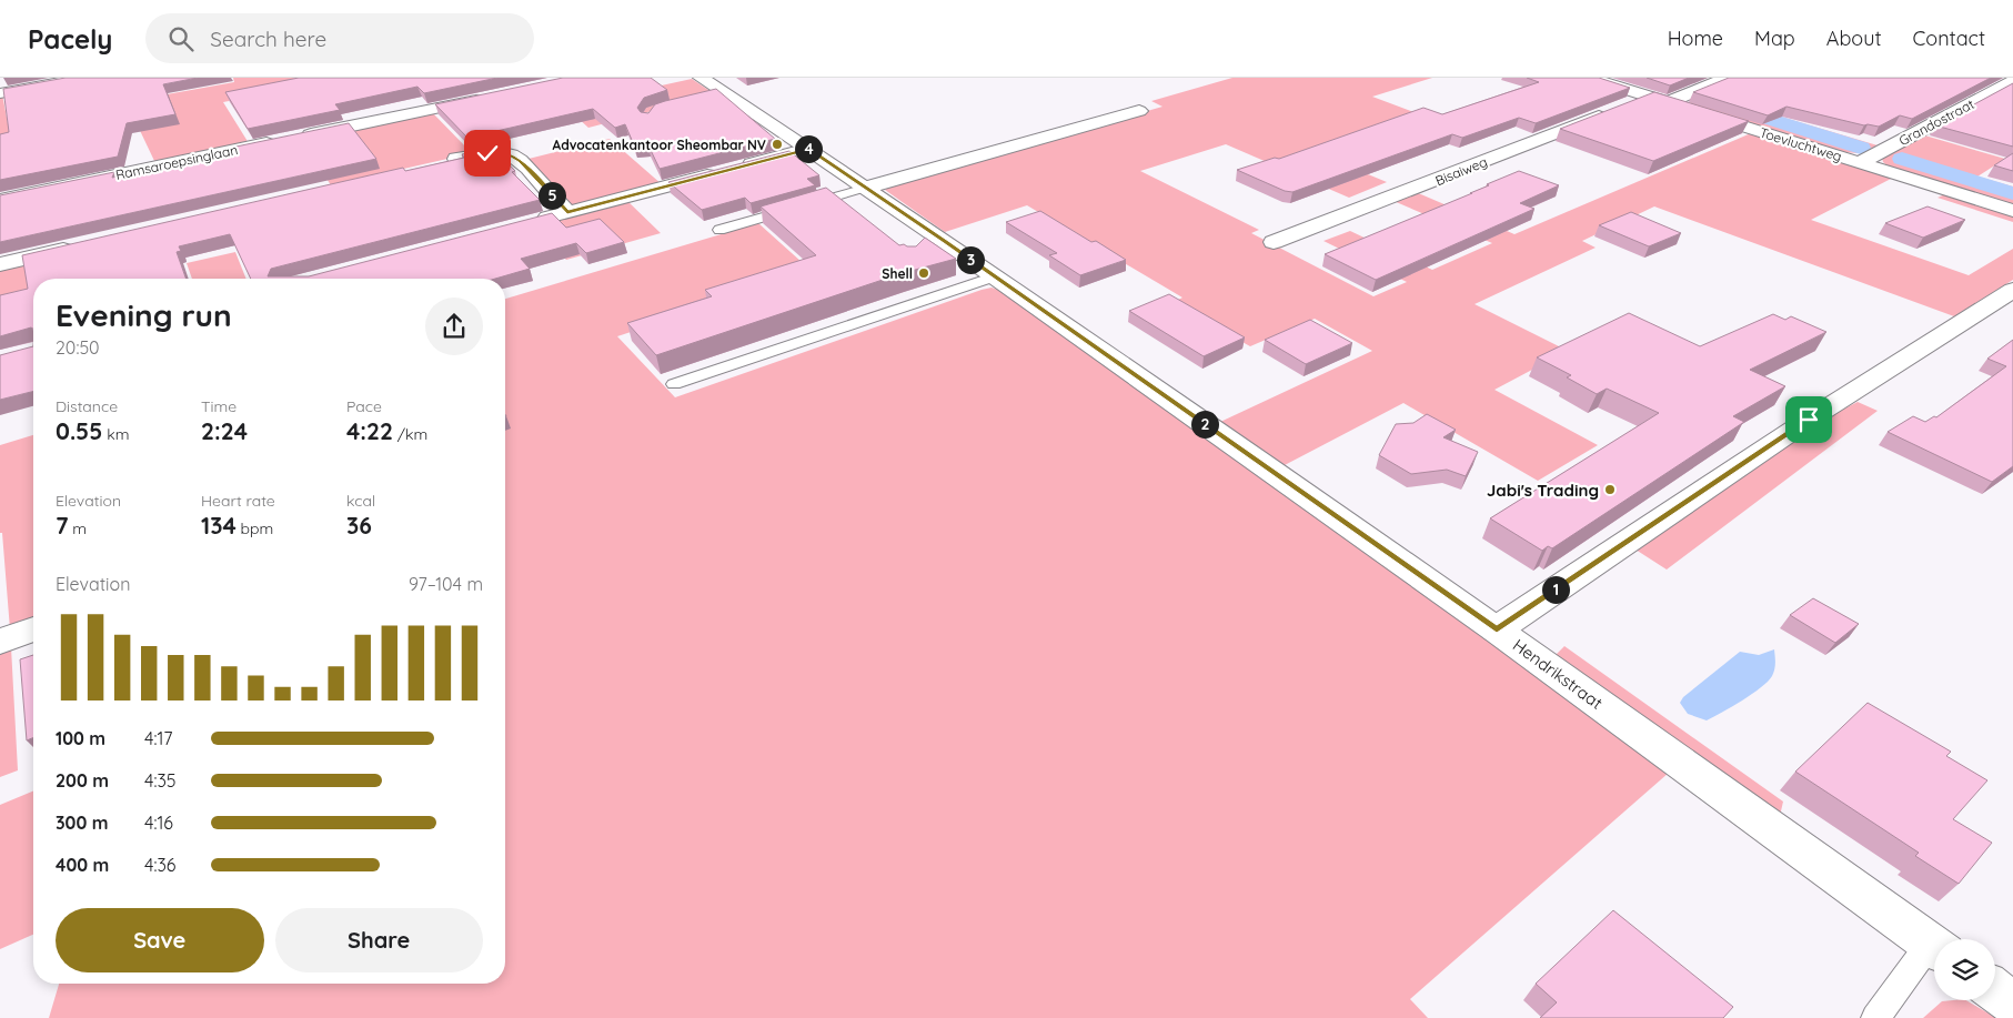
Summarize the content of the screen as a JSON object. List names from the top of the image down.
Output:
{
  "streets": {
    "street": [
      "Grandostraat",
      "Toevluchtweg",
      "Ramsaroepsinglaan",
      "Bisaiweg",
      "Hendrikstraat"
    ]
  },
  "crossings": [
    ["Grandostraat", "Toevluchtweg"],
    ["Toevluchtweg", "Bisaiweg"]
  ],
  "places": ["Advocatenkantoor Sheombar NV", "Shell", "Jabi's Trading"],
  "page": {
    "header": "Pacely",
    "search": "Search here",
    "nav": [
      "Home",
      "Map",
      "About",
      "Contact"
    ],
    "pins": [
      "4",
      "5",
      "3",
      "2",
      "1"
    ],
    "heading": ["Evening run", "20:50"],
    "stats": [
      ["Distance", "0.55 km"],
      ["Time", "2:24"],
      ["Pace", "4:22 /km"],
      ["Elevation", "7 m"],
      ["Heart rate", "134 bpm"],
      ["kcal", "36"]
    ],
    "chart": ["Elevation", "97–104 m"],
    "list": [
      {
        "name": "100 m",
        "note": "4:17"
      },
      {
        "name": "200 m",
        "note": "4:35"
      },
      {
        "name": "300 m",
        "note": "4:16"
      },
      {
        "name": "400 m",
        "note": "4:36"
      }
    ],
    "buttons": ["Save", "Share"]
  }
}
